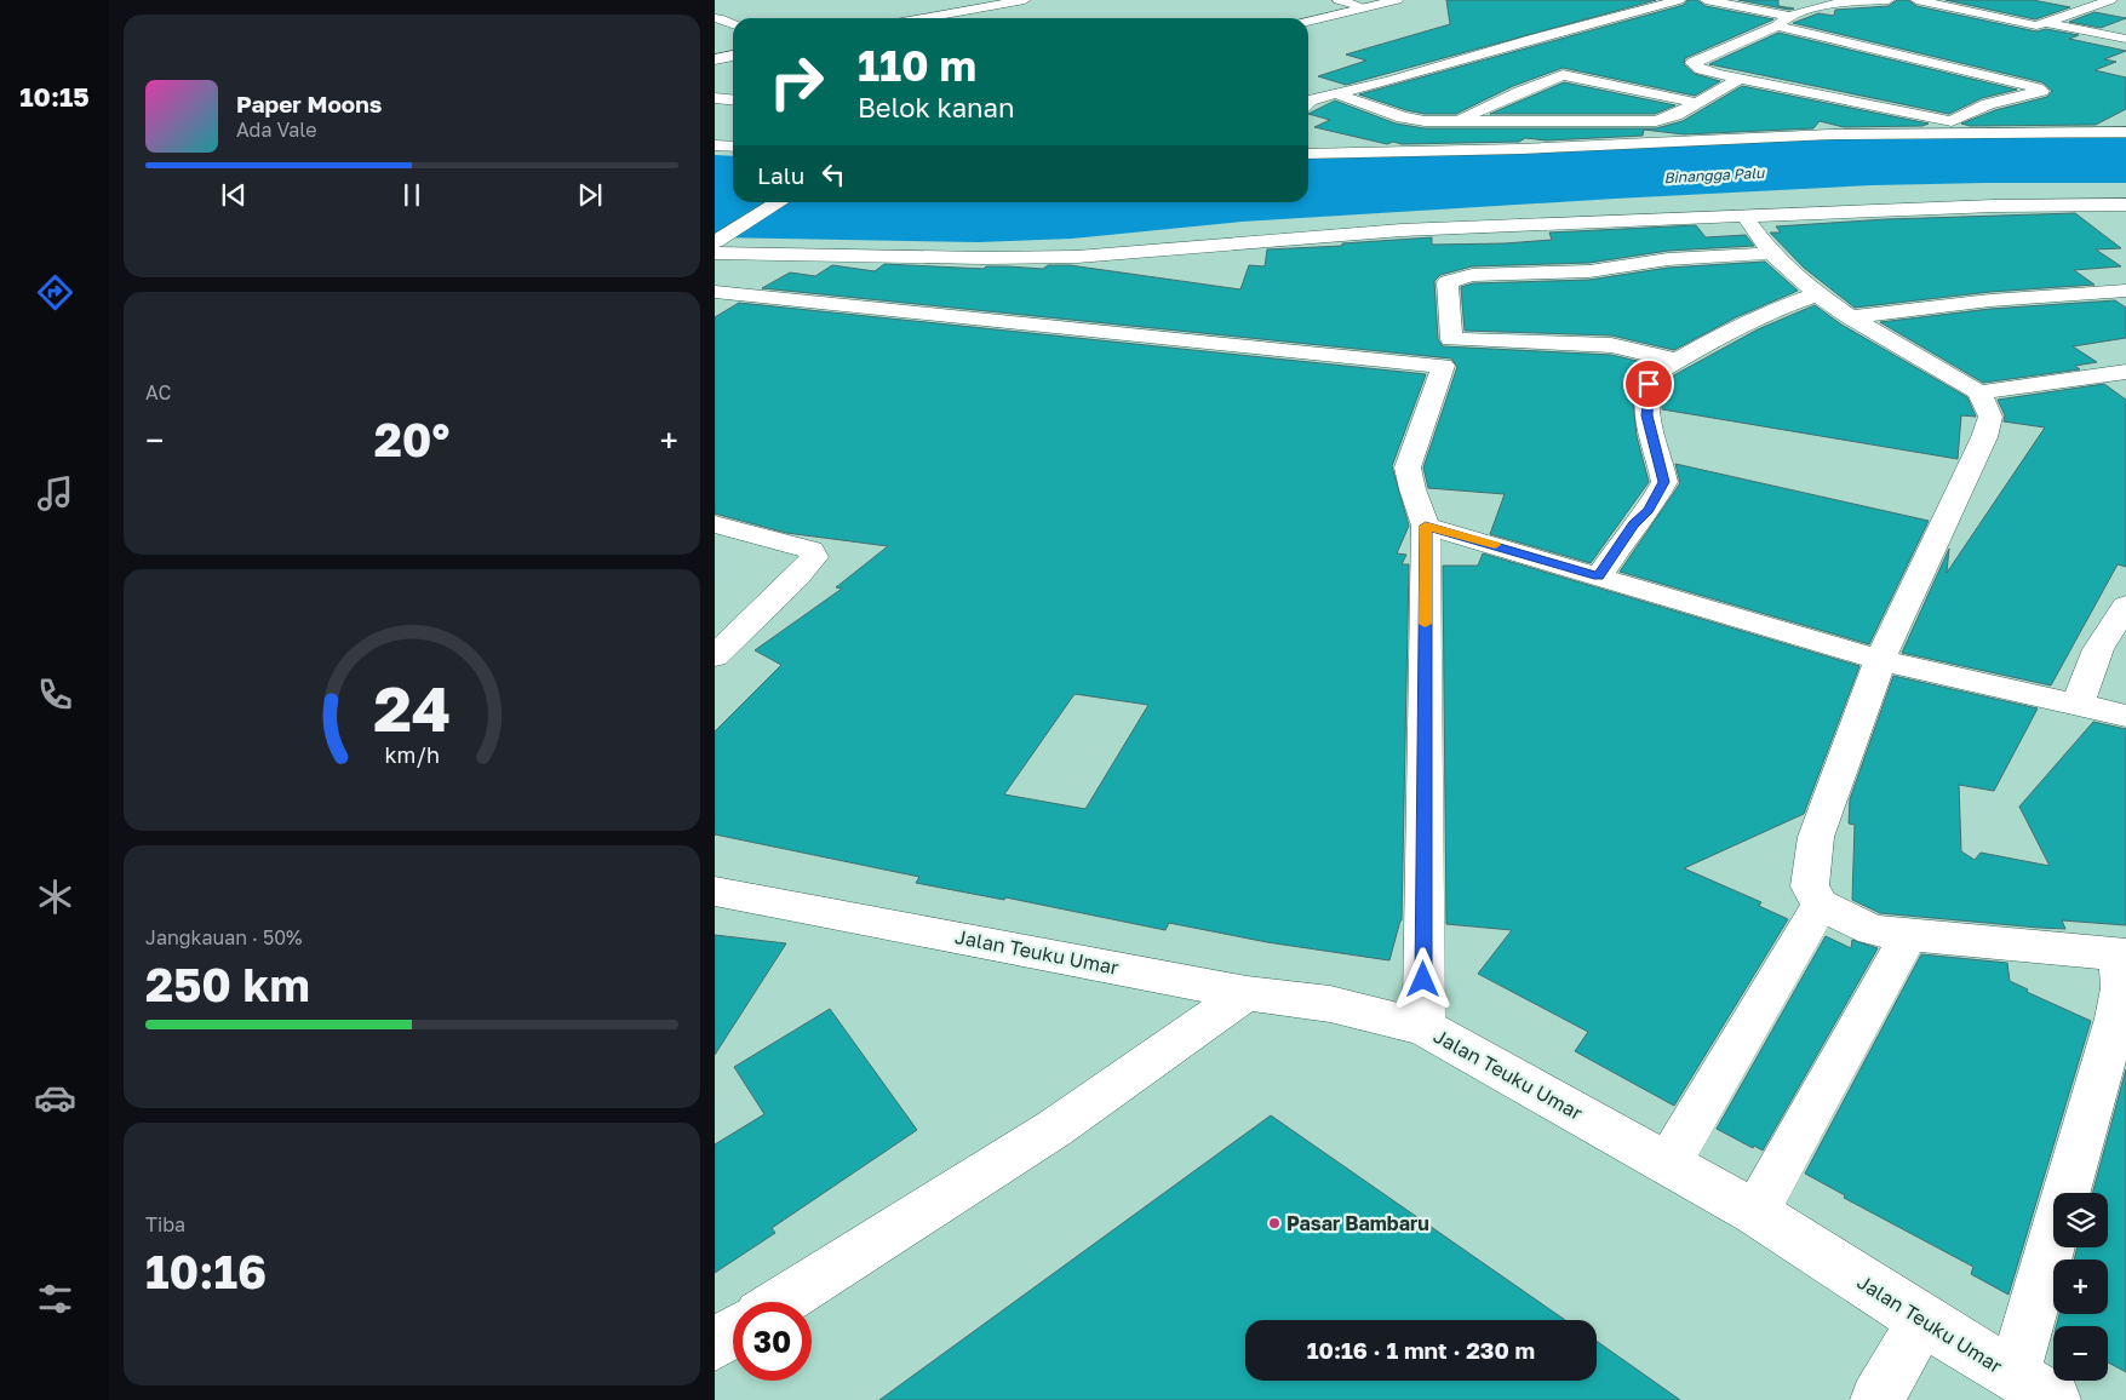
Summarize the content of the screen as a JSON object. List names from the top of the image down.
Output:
{
  "streets": {
    "street": ["Jalan Teuku Umar"]
  },
  "water": ["Binangga Palu"],
  "places": ["Pasar Bambaru"],
  "page": {
    "tabs": "10:15",
    "turn": ["110 m", "Belok kanan"],
    "song": ["Paper Moons", "Ada Vale"],
    "then": "Lalu",
    "tile": [
      "AC",
      ["Jangkauan · 50%", "250 km"],
      ["Tiba", "10:16"]
    ],
    "heat": ["−", "20°", "+"],
    "map_buttons": ["+", "−"],
    "limit": "30",
    "trip": "10:16 · 1 mnt · 230 m",
    "gauge": ["24", "km/h"]
  }
}
